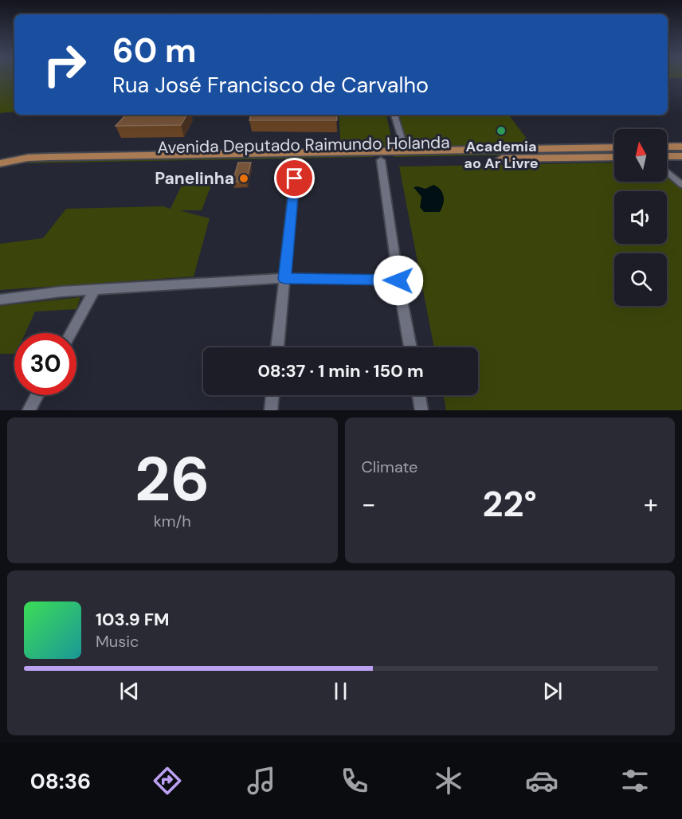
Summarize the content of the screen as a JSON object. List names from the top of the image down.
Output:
{
  "streets": {
    "main road": ["Avenida Deputado Raimundo Holanda"]
  },
  "places": ["Academia ao Ar Livre", "Panelinha"],
  "north": "top",
  "page": {
    "turn": ["60 m", "Rua José Francisco de Carvalho"],
    "limit": "30",
    "trip": "08:37 · 1 min · 150 m",
    "tile": [
      ["26", "km/h"],
      "Climate"
    ],
    "heat": ["−", "22°", "+"],
    "song": ["103.9 FM", "Music"],
    "tabs": "08:36"
  }
}
